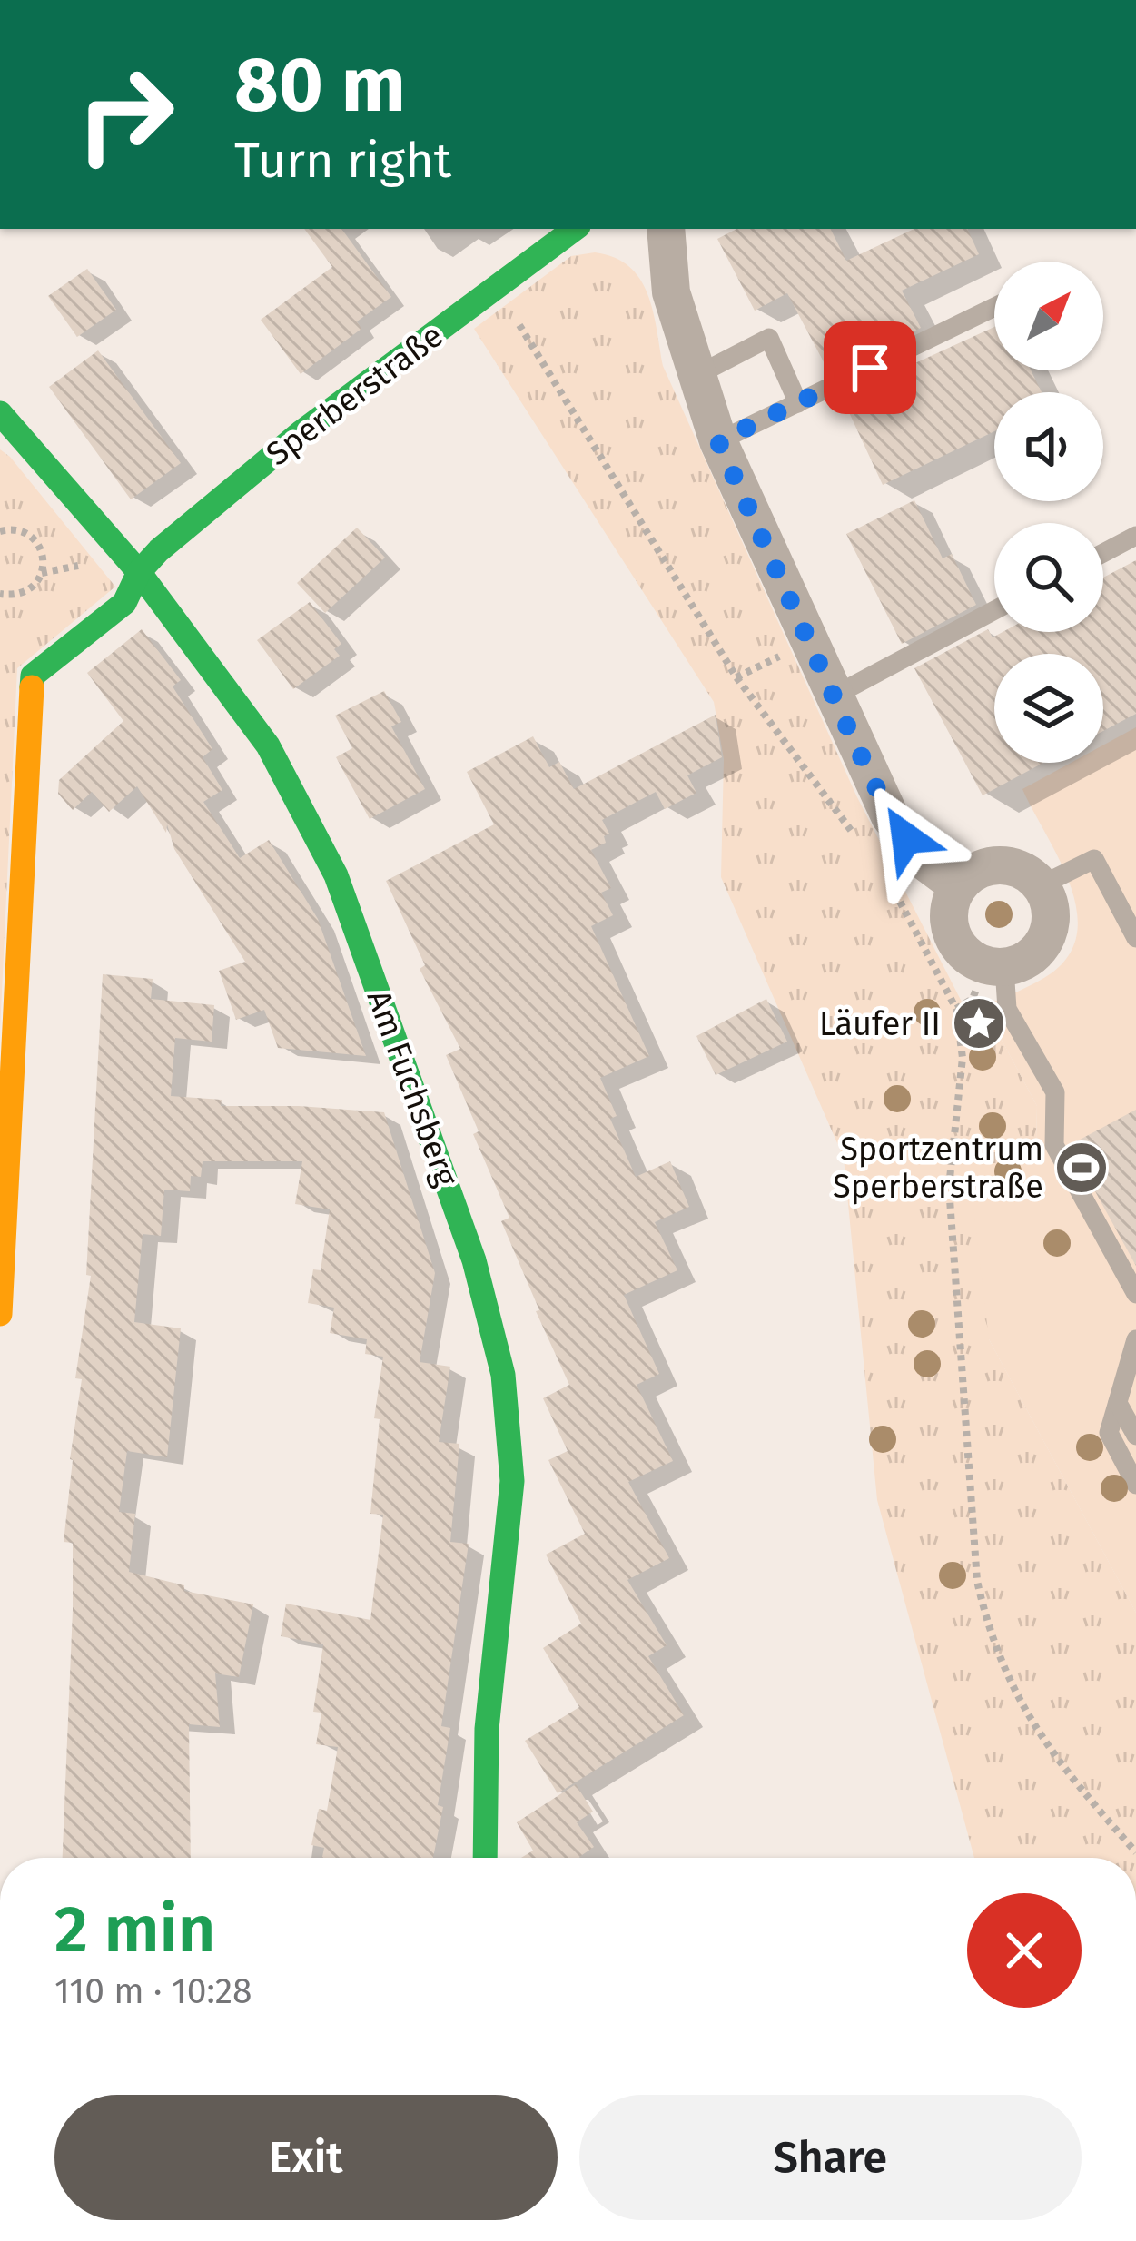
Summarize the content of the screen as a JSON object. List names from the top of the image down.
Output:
{
  "streets": {
    "street": ["Sperberstraße", "Am Fuchsberg"]
  },
  "crossings": [
    ["Sperberstraße", "Am Fuchsberg"]
  ],
  "places": {
    "place": ["Läufer II"],
    "sports": ["Sportzentrum Sperberstraße"]
  },
  "north": "top right",
  "page": {
    "turn": ["80 m", "Turn right"],
    "heading": ["2 min", "110 m · 10:28"],
    "buttons": ["Exit", "Share"]
  }
}
